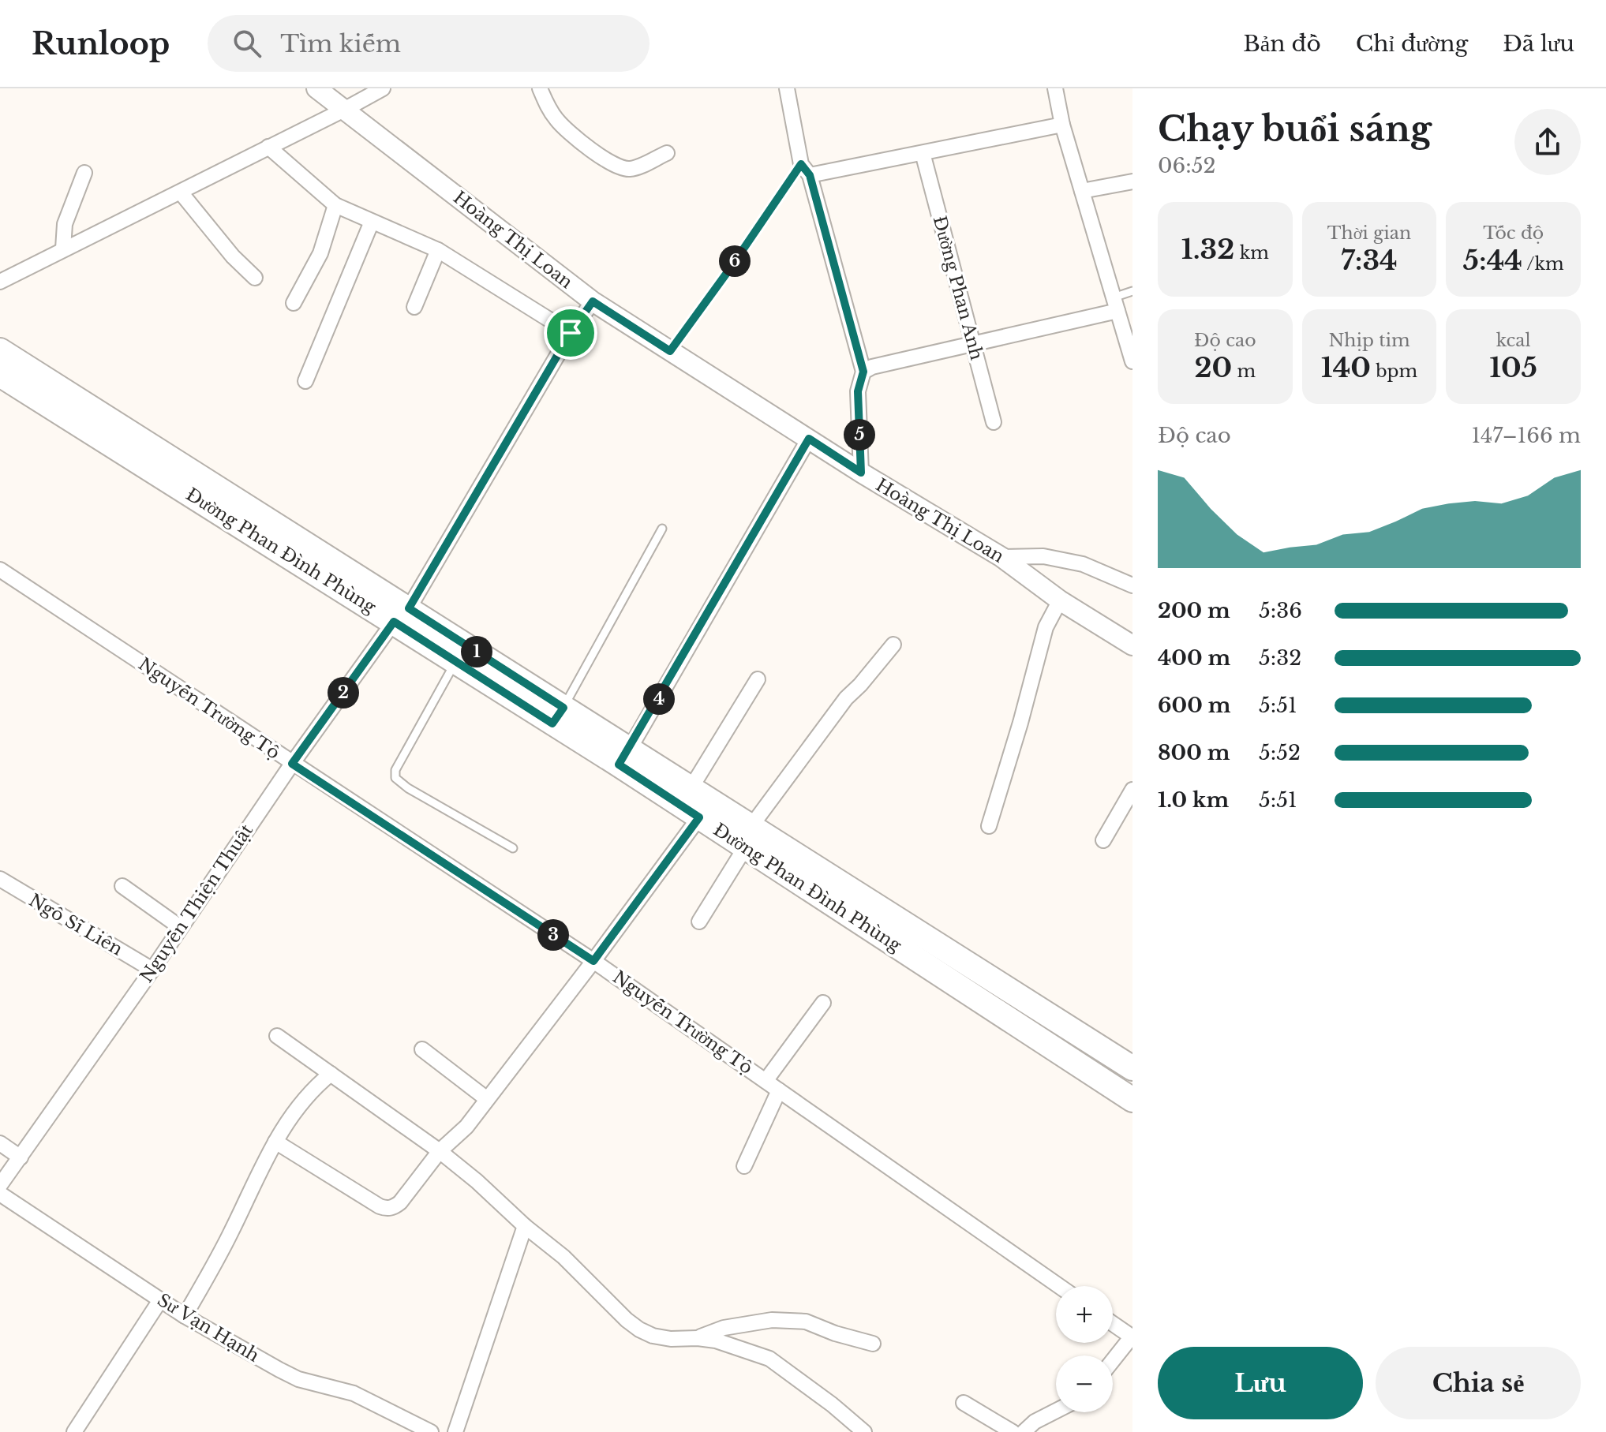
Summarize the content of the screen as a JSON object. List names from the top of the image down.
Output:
{
  "streets": {
    "main road": ["Đường Phan Đình Phùng"],
    "street": [
      "Hoàng Thị Loan",
      "Đường Phan Anh",
      "Nguyễn Trường Tộ",
      "Nguyễn Thiện Thuật",
      "Ngô Sĩ Liên",
      "Sư Vạn Hạnh"
    ]
  },
  "crossings": [
    ["Hoàng Thị Loan", "Nguyễn Thiện Thuật"],
    ["Đường Phan Đình Phùng", "Nguyễn Thiện Thuật"],
    ["Nguyễn Trường Tộ", "Nguyễn Thiện Thuật"],
    ["Nguyễn Thiện Thuật", "Ngô Sĩ Liên"]
  ],
  "page": {
    "header": "Runloop",
    "search": "Tìm kiếm",
    "nav": ["Bản đồ", "Chỉ đường", "Đã lưu"],
    "heading": ["Chạy buổi sáng", "06:52"],
    "stats": [
      ["1.32 km"],
      ["Thời gian", "7:34"],
      ["Tốc độ", "5:44 /km"],
      ["Độ cao", "20 m"],
      ["Nhịp tim", "140 bpm"],
      ["kcal", "105"]
    ],
    "pins": [
      "6",
      "5",
      "1",
      "2",
      "4",
      "3"
    ],
    "chart": ["Độ cao", "147–166 m"],
    "list": [
      {
        "name": "200 m",
        "note": "5:36"
      },
      {
        "name": "400 m",
        "note": "5:32"
      },
      {
        "name": "600 m",
        "note": "5:51"
      },
      {
        "name": "800 m",
        "note": "5:52"
      },
      {
        "name": "1.0 km",
        "note": "5:51"
      }
    ],
    "map_buttons": ["+", "−"],
    "buttons": ["Lưu", "Chia sẻ"]
  }
}
